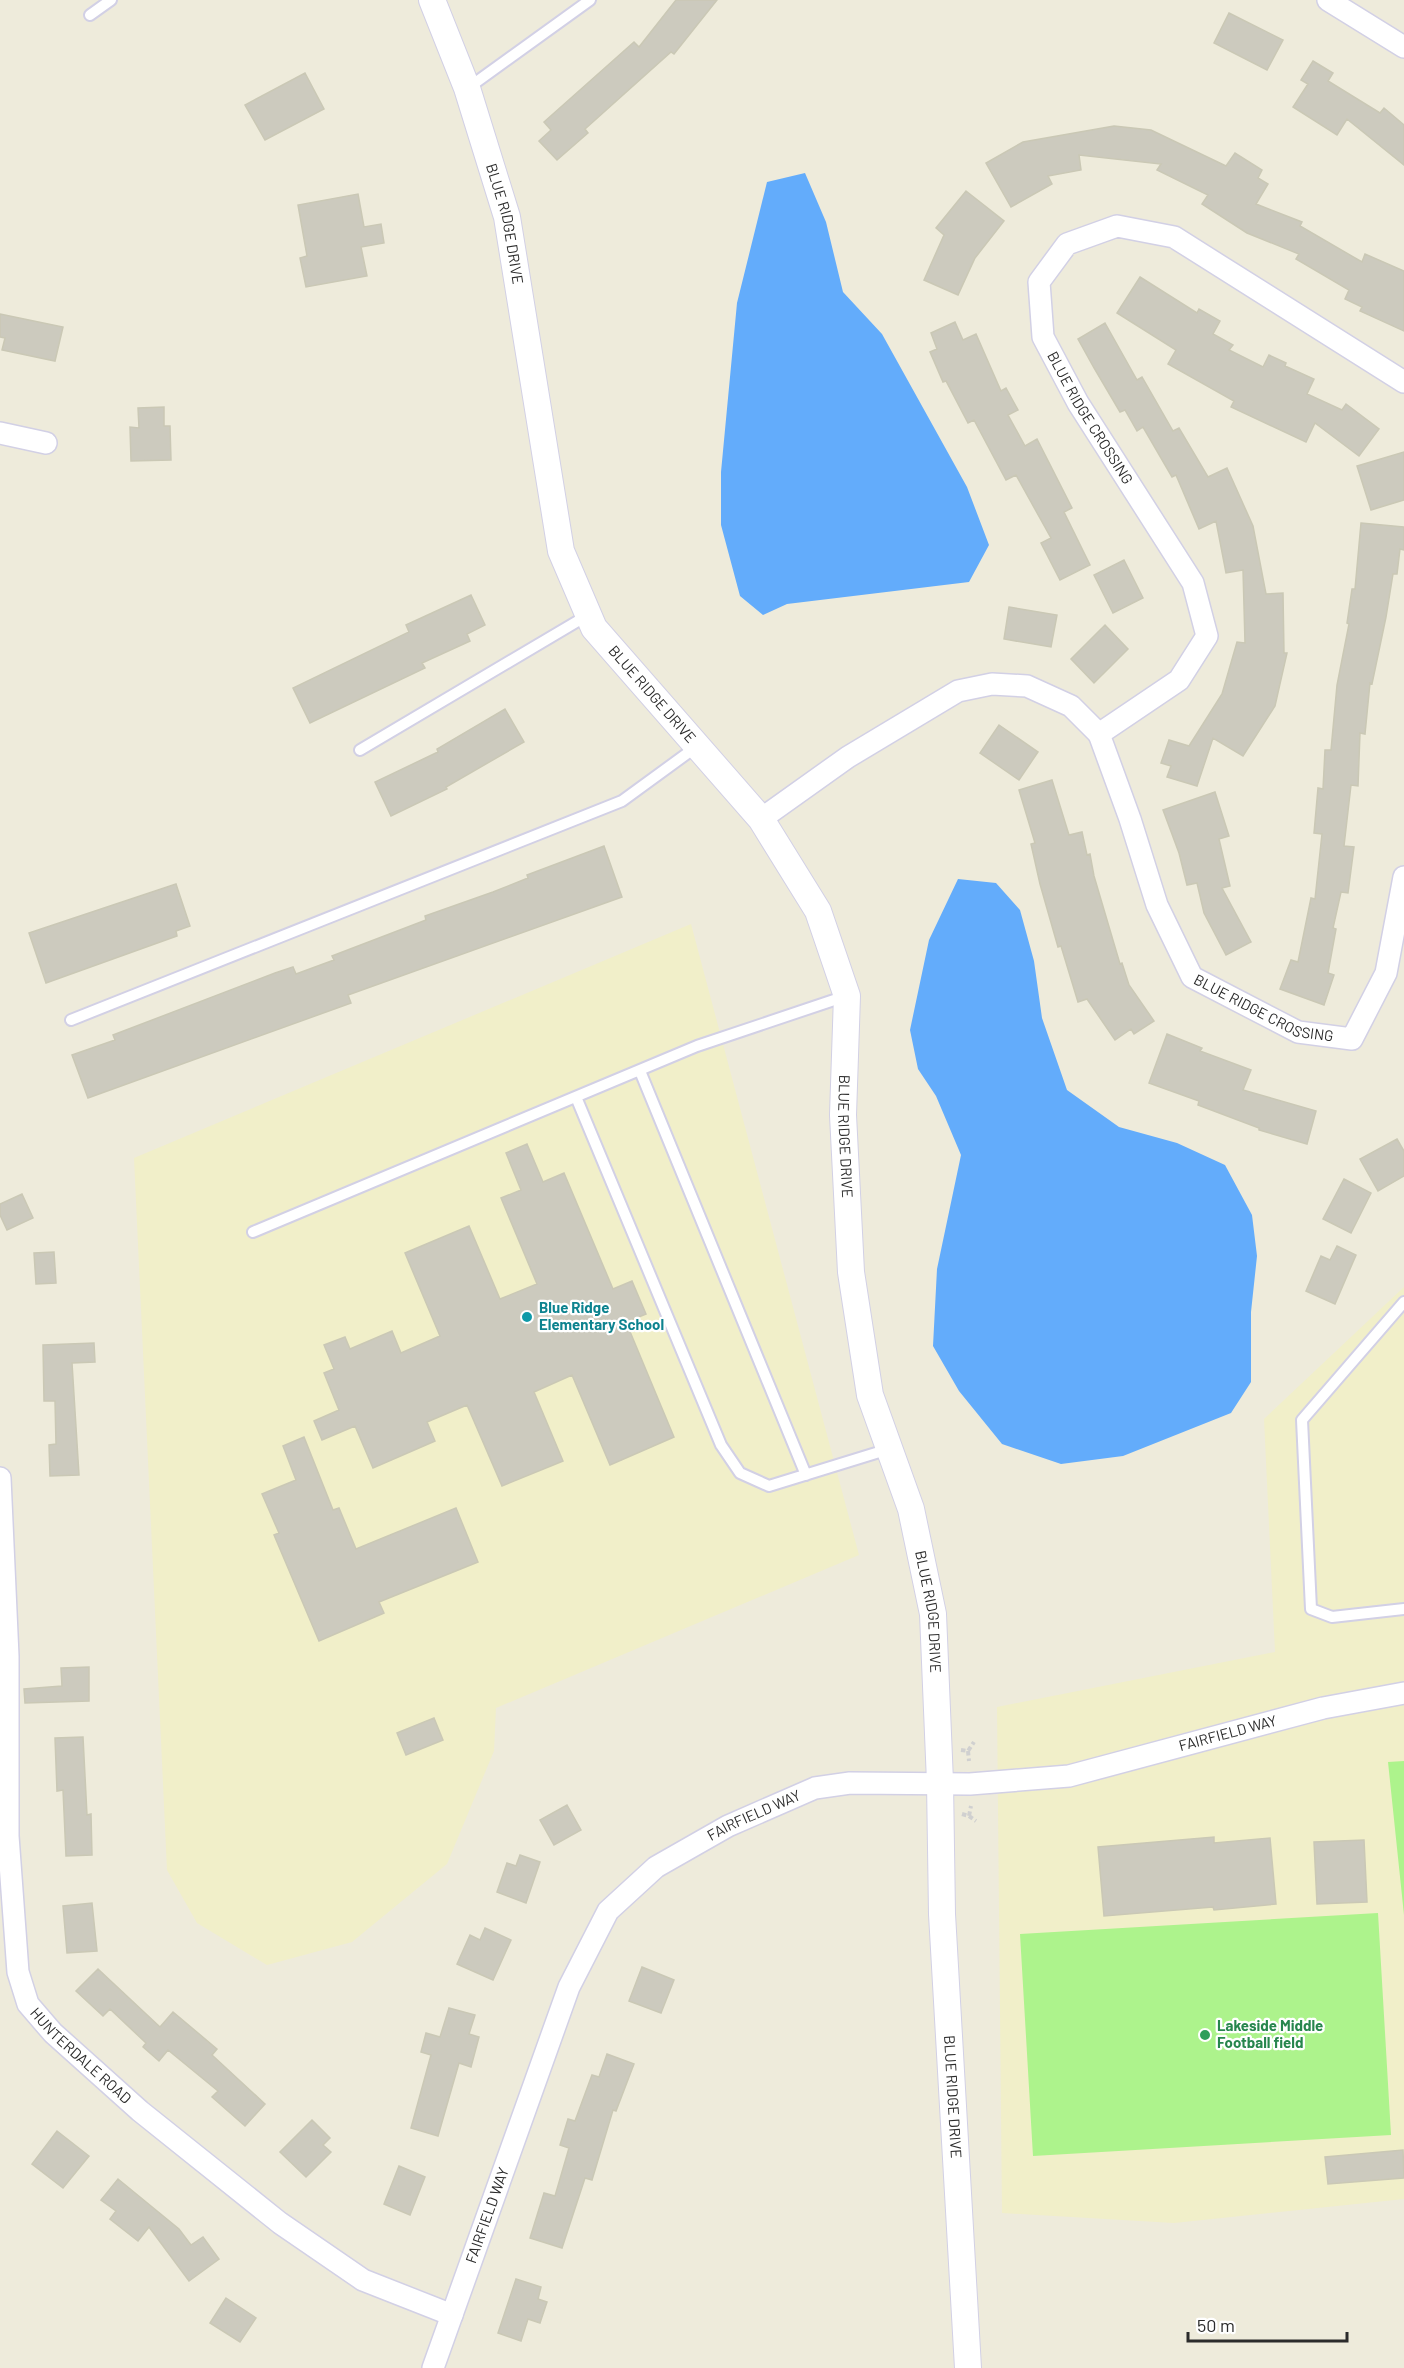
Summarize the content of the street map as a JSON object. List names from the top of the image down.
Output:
{
  "streets": {
    "street": [
      "BLUE RIDGE DRIVE",
      "BLUE RIDGE CROSSING",
      "FAIRFIELD WAY",
      "HUNTERDALE ROAD"
    ]
  },
  "crossings": [
    ["BLUE RIDGE DRIVE", "BLUE RIDGE CROSSING"],
    ["BLUE RIDGE DRIVE", "FAIRFIELD WAY"],
    ["FAIRFIELD WAY", "HUNTERDALE ROAD"]
  ],
  "places": ["Blue Ridge Elementary School", "Lakeside Middle Football field"],
  "scale_bar": "50 m"
}
